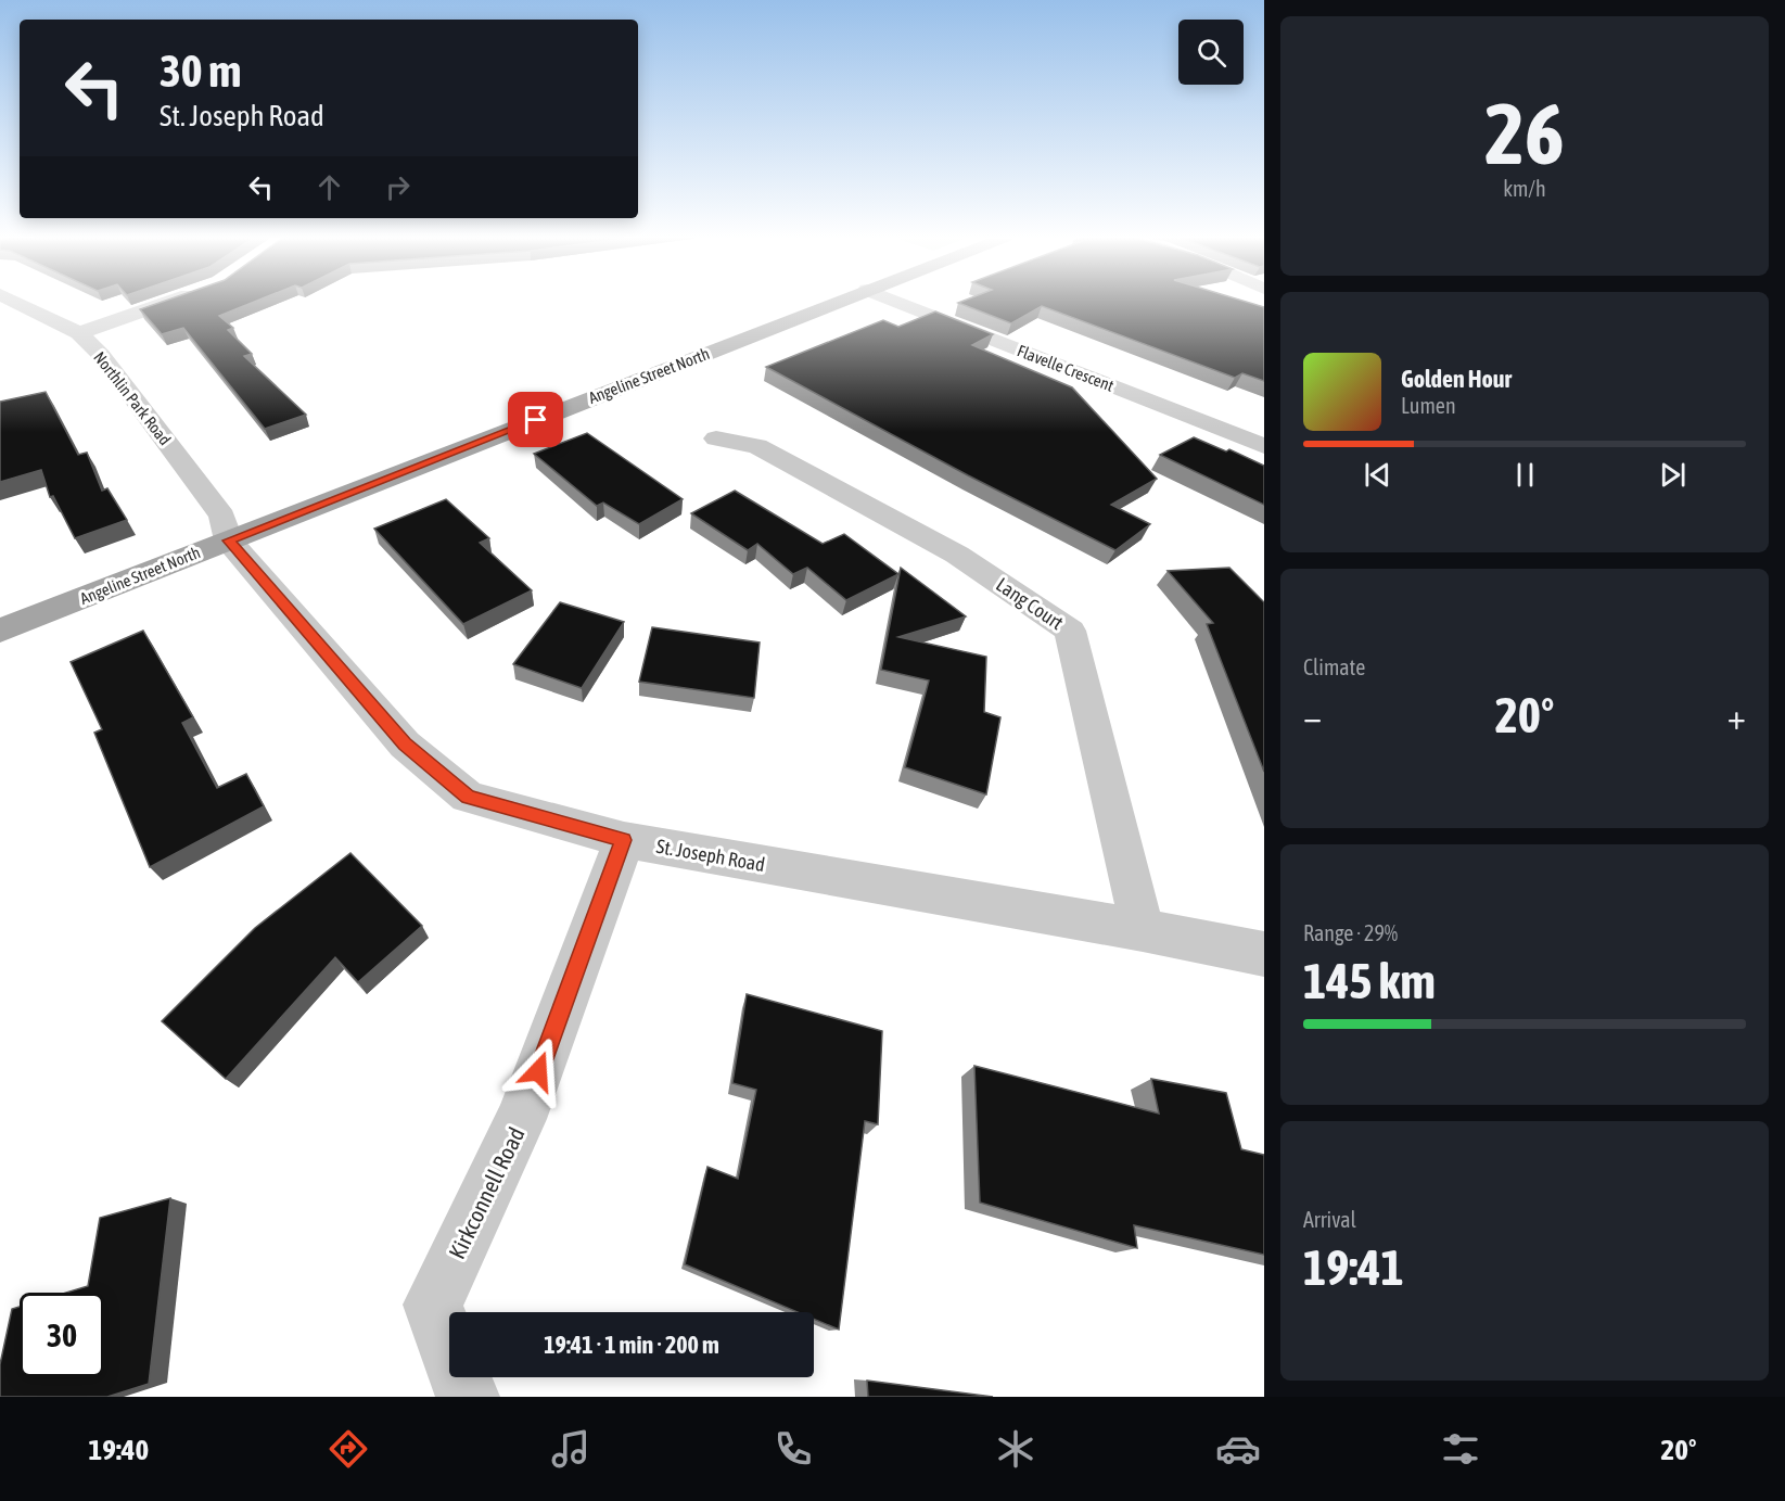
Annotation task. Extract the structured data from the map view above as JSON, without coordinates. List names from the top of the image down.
{
  "streets": {
    "main road": ["Angeline Street North"],
    "street": [
      "Flavelle Crescent",
      "Northlin Park Road",
      "Lang Court",
      "St. Joseph Road",
      "Kirkconnell Road"
    ]
  },
  "crossings": [
    ["Angeline Street North", "Northlin Park Road"],
    ["Angeline Street North", "St. Joseph Road"],
    ["Northlin Park Road", "St. Joseph Road"],
    ["Lang Court", "St. Joseph Road"],
    ["St. Joseph Road", "Kirkconnell Road"]
  ],
  "page": {
    "tile": [
      ["26", "km/h"],
      "Climate",
      ["Range · 29%", "145 km"],
      ["Arrival", "19:41"]
    ],
    "turn": ["30 m", "St. Joseph Road"],
    "song": ["Golden Hour", "Lumen"],
    "heat": ["−", "20°", "+"],
    "limit": "30",
    "trip": "19:41 · 1 min · 200 m",
    "tabs": ["19:40", "20°"]
  }
}
